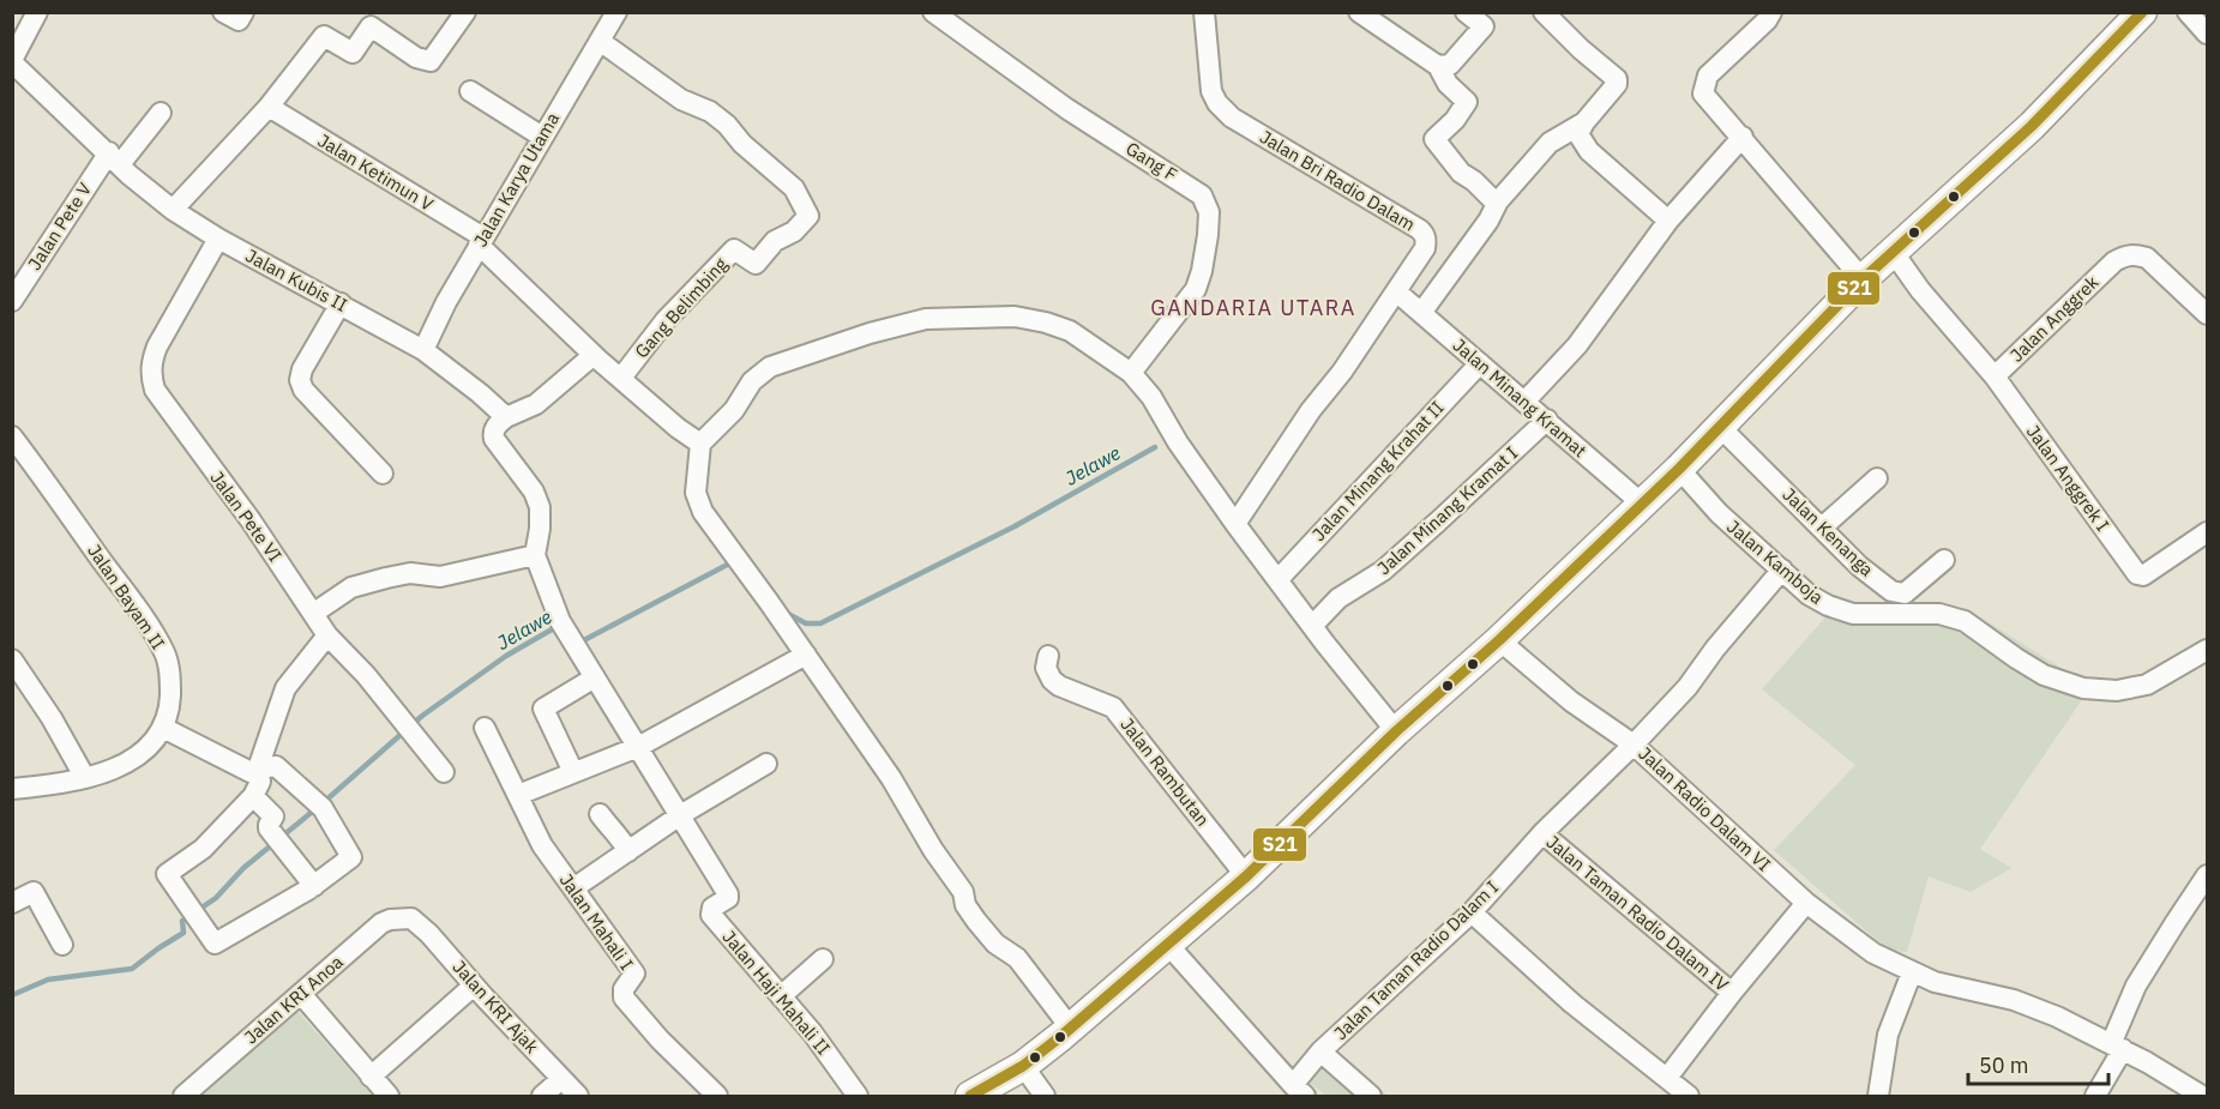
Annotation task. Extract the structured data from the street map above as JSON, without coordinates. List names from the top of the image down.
{
  "streets": {
    "street": [
      "Gang F",
      "Jalan Ketimun V",
      "Jalan Karya Utama",
      "Jalan Bri Radio Dalam",
      "Jalan Pete V",
      "Jalan Kubis II",
      "Gang Belimbing",
      "Jalan Anggrek",
      "Jalan Minang Kramat",
      "Jalan Minang Krahat II",
      "Jalan Anggrek I",
      "Jalan Minang Kramat I",
      "Jalan Pete VI",
      "Jalan Kenanga",
      "Jalan Kamboja",
      "Jalan Bayam II",
      "Jalan Rambutan",
      "Jalan Radio Dalam VI",
      "Jalan Taman Radio Dalam IV",
      "Jalan Mahali I",
      "Jalan Taman Radio Dalam I",
      "Jalan Haji Mahali II",
      "Jalan KRI Anoa",
      "Jalan KRI Ajak"
    ]
  },
  "crossings": [
    ["Jalan Ketimun V", "Jalan Karya Utama"],
    ["Jalan Karya Utama", "Jalan Kubis II"],
    ["Jalan Karya Utama", "Gang Belimbing"],
    ["Jalan Bri Radio Dalam", "Jalan Minang Kramat"],
    ["Jalan Pete V", "Jalan Kubis II"],
    ["Jalan Kubis II", "Jalan Pete VI"],
    ["Jalan Anggrek", "Jalan Anggrek I"],
    ["Jalan Minang Kramat", "Jalan Minang Krahat II"],
    ["Jalan Minang Kramat", "Jalan Minang Kramat I"],
    ["Jalan Kamboja", "Jalan Taman Radio Dalam I"],
    ["Jalan Radio Dalam VI", "Jalan Taman Radio Dalam I"],
    ["Jalan Taman Radio Dalam IV", "Jalan Taman Radio Dalam I"],
    ["Jalan KRI Anoa", "Jalan KRI Ajak"]
  ],
  "districts": ["GANDARIA UTARA"],
  "water": ["Jelawe"],
  "lines": ["transit line S21"],
  "scale_bar": "50 m"
}
